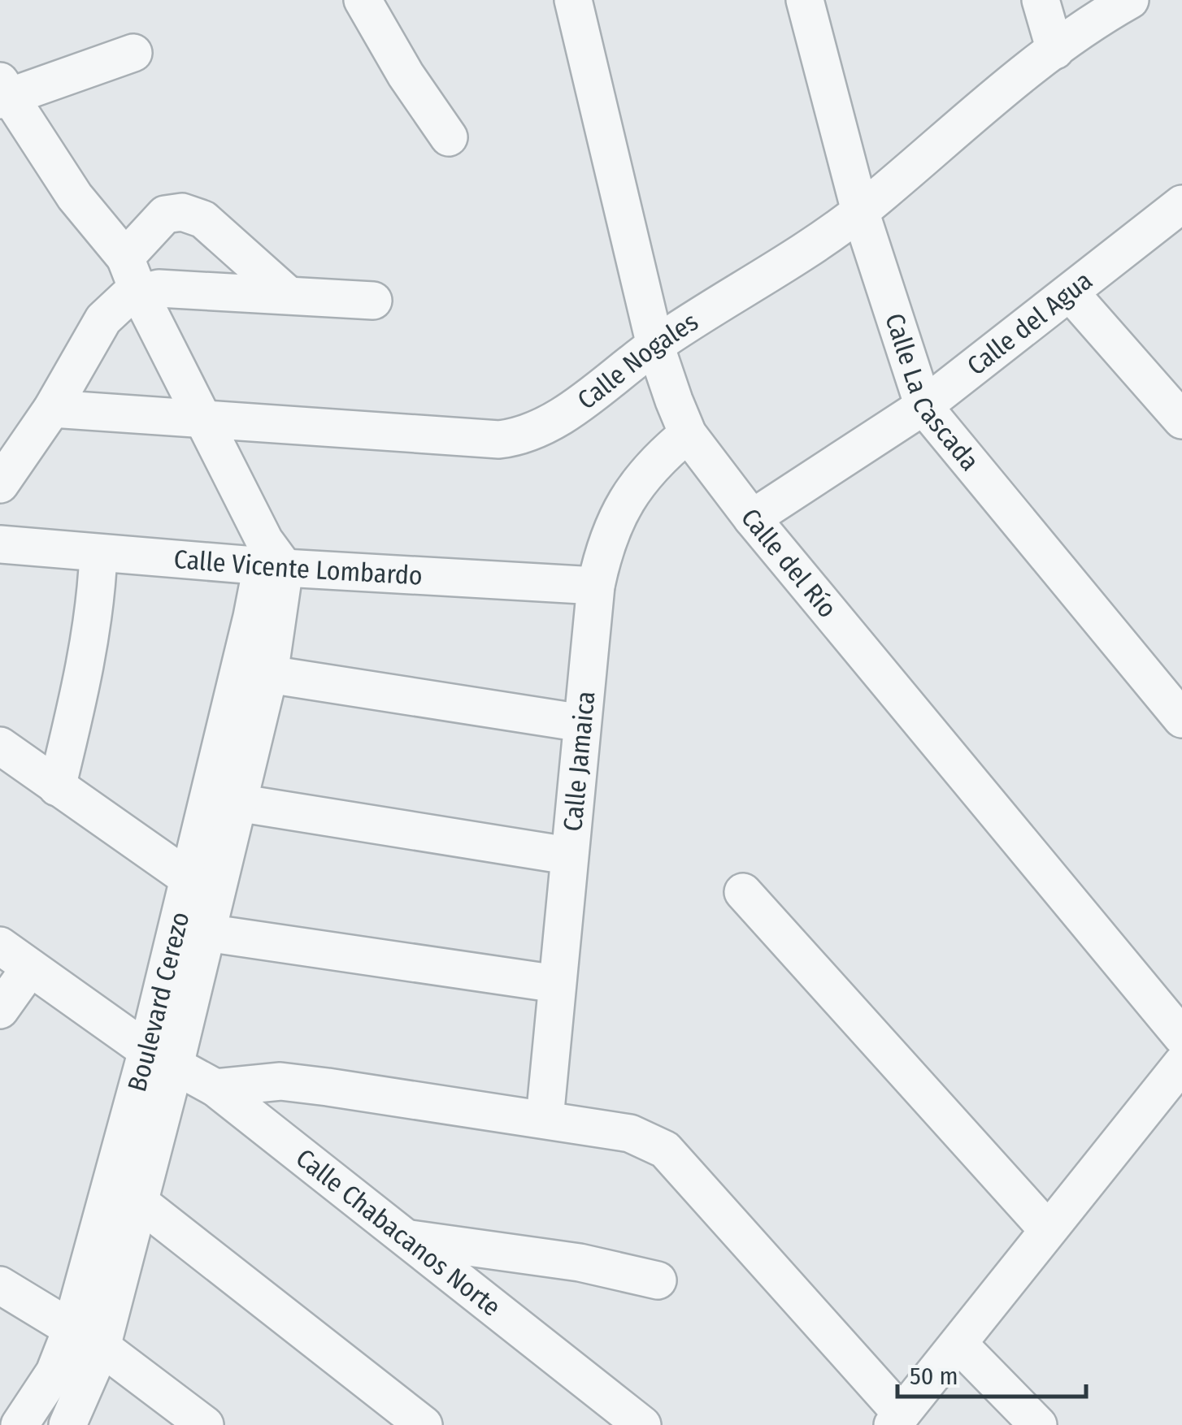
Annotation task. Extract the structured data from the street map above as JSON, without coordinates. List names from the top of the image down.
{
  "streets": {
    "street": [
      "Calle del Agua",
      "Calle Nogales",
      "Calle La Cascada",
      "Calle del Río",
      "Calle Vicente Lombardo",
      "Calle Jamaica",
      "Boulevard Cerezo",
      "Calle Chabacanos Norte"
    ]
  },
  "crossings": [
    ["Calle del Agua", "Calle La Cascada"],
    ["Calle del Agua", "Calle del Río"],
    ["Calle Nogales", "Calle La Cascada"],
    ["Calle Nogales", "Calle del Río"],
    ["Calle del Río", "Calle Jamaica"],
    ["Calle Vicente Lombardo", "Calle Jamaica"],
    ["Calle Vicente Lombardo", "Boulevard Cerezo"],
    ["Boulevard Cerezo", "Calle Chabacanos Norte"]
  ],
  "scale_bar": "50 m"
}
